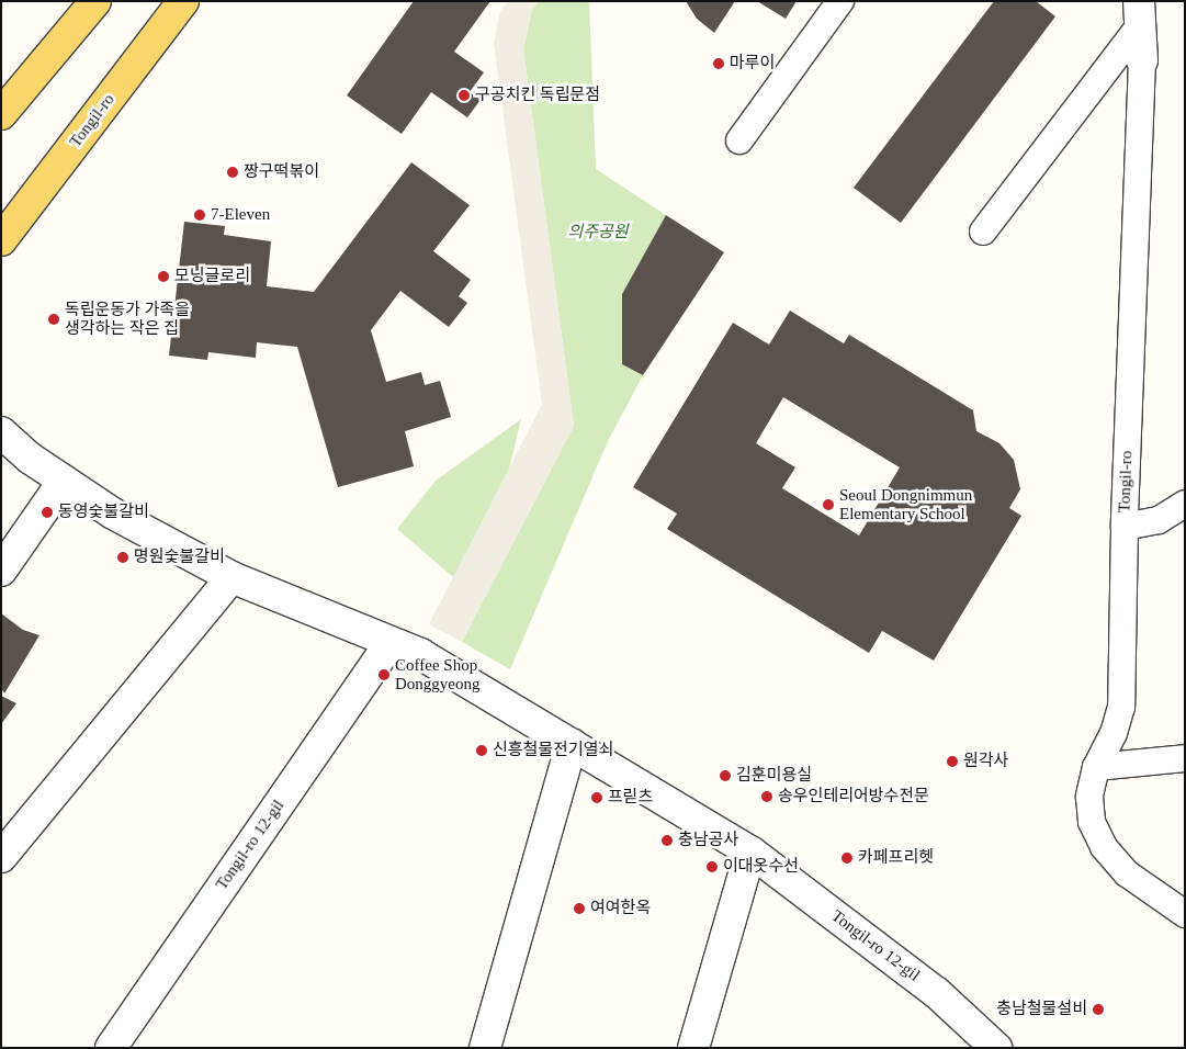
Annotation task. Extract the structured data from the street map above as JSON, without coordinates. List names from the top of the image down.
{
  "streets": {
    "main road": ["Tongil-ro"],
    "street": ["Tongil-ro 12-gil"]
  },
  "parks": ["의주공원"],
  "places": [
    "마루이",
    "구공치킨 독립문점",
    "짱구떡볶이",
    "7-Eleven",
    "모닝글로리",
    "독립운동가 가족을 생각하는 작은 집",
    "Seoul Dongnimmun Elementary School",
    "동영숯불갈비",
    "명원숯불갈비",
    "Coffee Shop Donggyeong",
    "신흥철물전기열쇠",
    "원각사",
    "김훈미용실",
    "송우인테리어방수전문",
    "프릳츠",
    "충남공사",
    "카페프리헷",
    "이대옷수선",
    "여여한옥",
    "충남철물설비"
  ]
}
